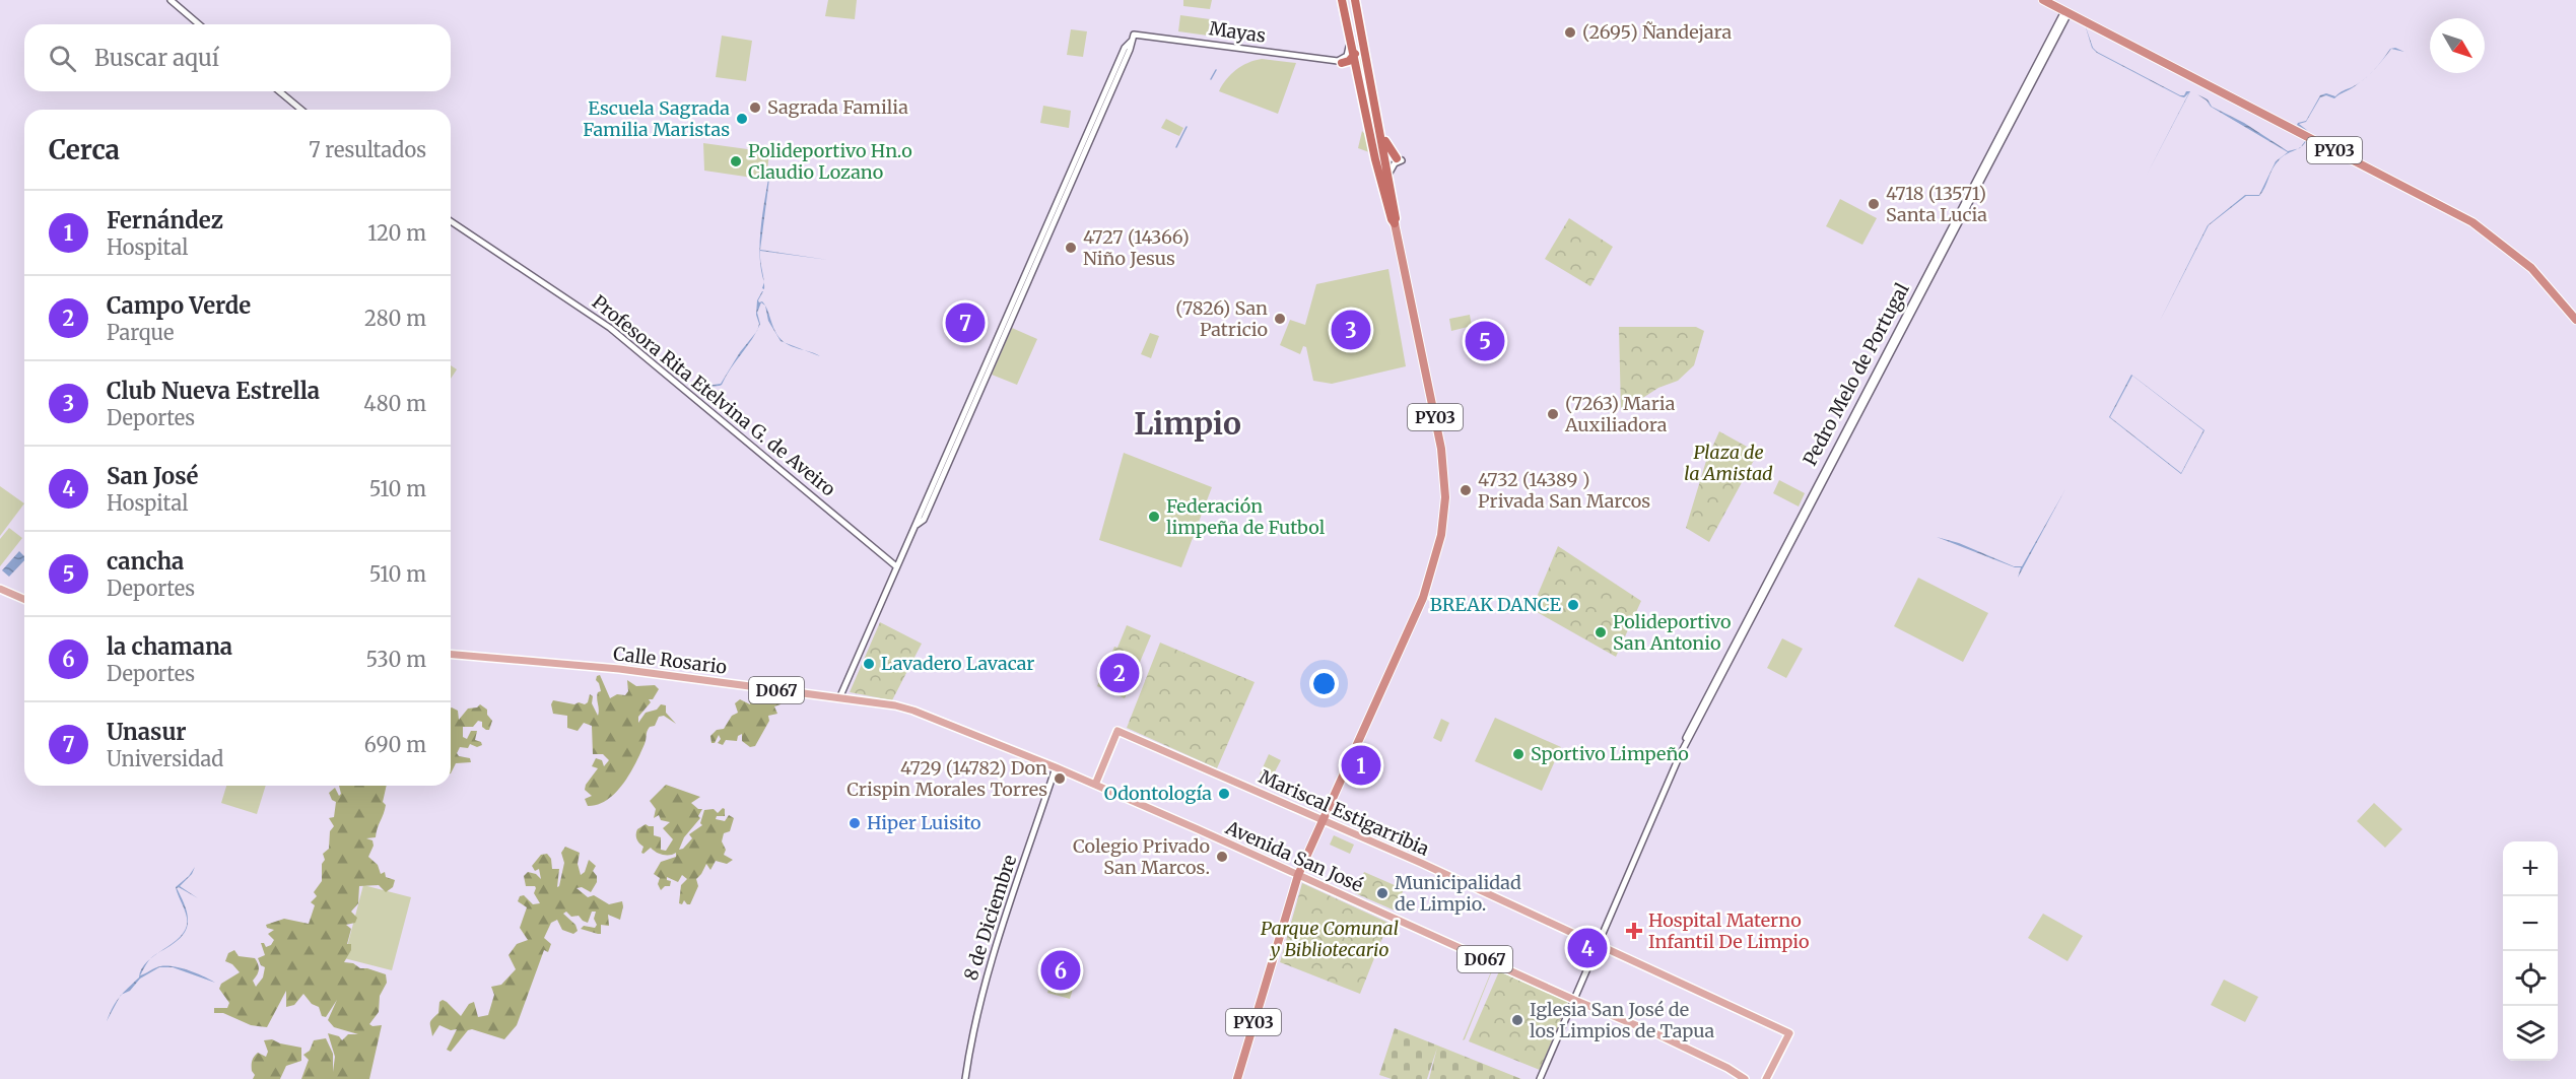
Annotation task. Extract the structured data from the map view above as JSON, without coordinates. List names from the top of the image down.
{
  "streets": {
    "highway": ["PY03"],
    "main road": [
      "Calle Rosario",
      "D067",
      "Mariscal Estigarribia",
      "Avenida San José"
    ],
    "street": [
      "Mayas",
      "Pedro Melo de Portugal",
      "Profesora Rita Etelvina G. de Aveiro",
      "8 de Diciembre"
    ]
  },
  "crossings": [
    ["Mayas", "Profesora Rita Etelvina G. de Aveiro"],
    ["PY03", "Pedro Melo de Portugal"],
    ["PY03", "Mariscal Estigarribia"],
    ["PY03", "Avenida San José"],
    ["Pedro Melo de Portugal", "Mariscal Estigarribia"],
    ["Pedro Melo de Portugal", "Avenida San José"],
    ["Calle Rosario", "Mariscal Estigarribia"],
    ["Calle Rosario", "Avenida San José"],
    ["Calle Rosario", "8 de Diciembre"],
    ["Mariscal Estigarribia", "Avenida San José"]
  ],
  "districts": ["Limpio"],
  "parks": ["Plaza de la Amistad", "Parque Comunal y Bibliotecario"],
  "places": {
    "other": [
      "(2695) Ñandejara",
      "Sagrada Familia",
      "Escuela Sagrada Familia Maristas",
      "Polideportivo Hn.o Claudio Lozano",
      "4718 (13571) Santa Lucia",
      "4727 (14366) Niño Jesus",
      "(7826) San Patricio",
      "(7263) Maria Auxiliadora",
      "4732 (14389 ) Privada San Marcos",
      "Federación limpeña de Futbol",
      "BREAK DANCE",
      "Polideportivo San Antonio",
      "Lavadero Lavacar",
      "Sportivo Limpeño",
      "4729 (14782) Don Crispin Morales Torres",
      "Odontología",
      "Hiper Luisito",
      "Colegio Privado San Marcos.",
      "Municipalidad de Limpio.",
      "Iglesia San José de los Limpios de Tapua"
    ],
    "health": ["Hospital Materno Infantil De Limpio"]
  },
  "north": "bottom right",
  "page": {
    "search": "Buscar aquí",
    "heading": ["Cerca", "7 resultados"],
    "list": [
      {
        "mark": "1",
        "name": "Fernández",
        "note": "Hospital",
        "value": "120 m"
      },
      {
        "mark": "2",
        "name": "Campo Verde",
        "note": "Parque",
        "value": "280 m"
      },
      {
        "mark": "3",
        "name": "Club Nueva Estrella",
        "note": "Deportes",
        "value": "480 m"
      },
      {
        "mark": "4",
        "name": "San José",
        "note": "Hospital",
        "value": "510 m"
      },
      {
        "mark": "5",
        "name": "cancha",
        "note": "Deportes",
        "value": "510 m"
      },
      {
        "mark": "6",
        "name": "la chamana",
        "note": "Deportes",
        "value": "530 m"
      },
      {
        "mark": "7",
        "name": "Unasur",
        "note": "Universidad",
        "value": "690 m"
      }
    ],
    "pins": [
      "7",
      "3",
      "5",
      "2",
      "1",
      "4",
      "6"
    ],
    "map_buttons": ["+", "−"]
  }
}
